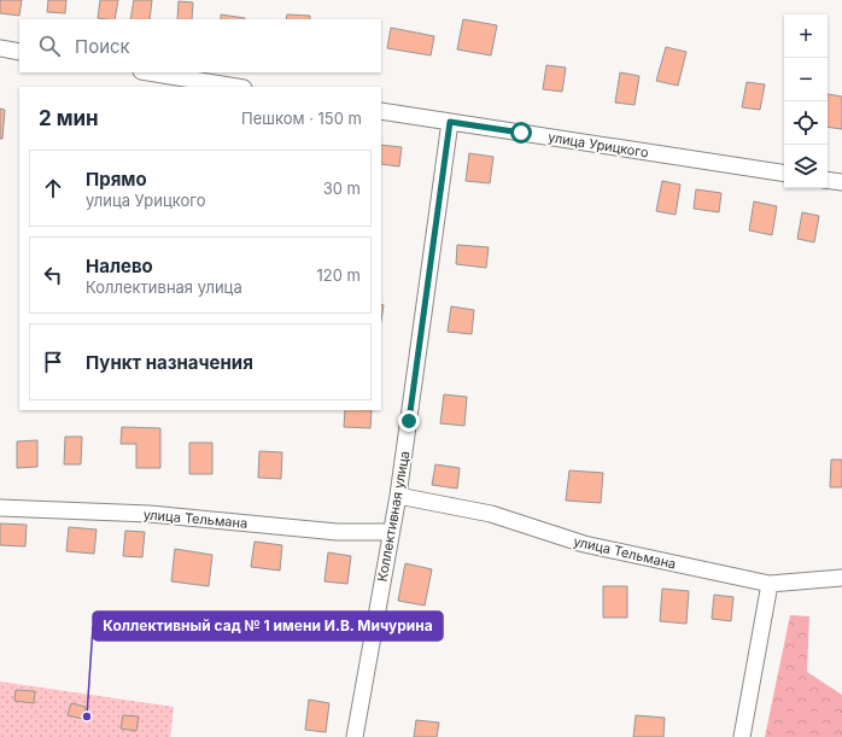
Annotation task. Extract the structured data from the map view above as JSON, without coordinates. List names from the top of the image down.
{
  "streets": {
    "street": ["улица Урицкого", "Коллективная улица", "улица Тельмана"]
  },
  "crossings": [
    ["улица Урицкого", "Коллективная улица"],
    ["Коллективная улица", "улица Тельмана"]
  ],
  "places": ["Коллективный сад № 1 имени И.В. Мичурина"],
  "page": {
    "map_buttons": ["+", "−"],
    "search": "Поиск",
    "heading": ["2 мин", "Пешком · 150 m"],
    "list": [
      ["Прямо", "улица Урицкого", "30 m"],
      ["Налево", "Коллективная улица", "120 m"],
      "Пункт назначения"
    ]
  }
}
